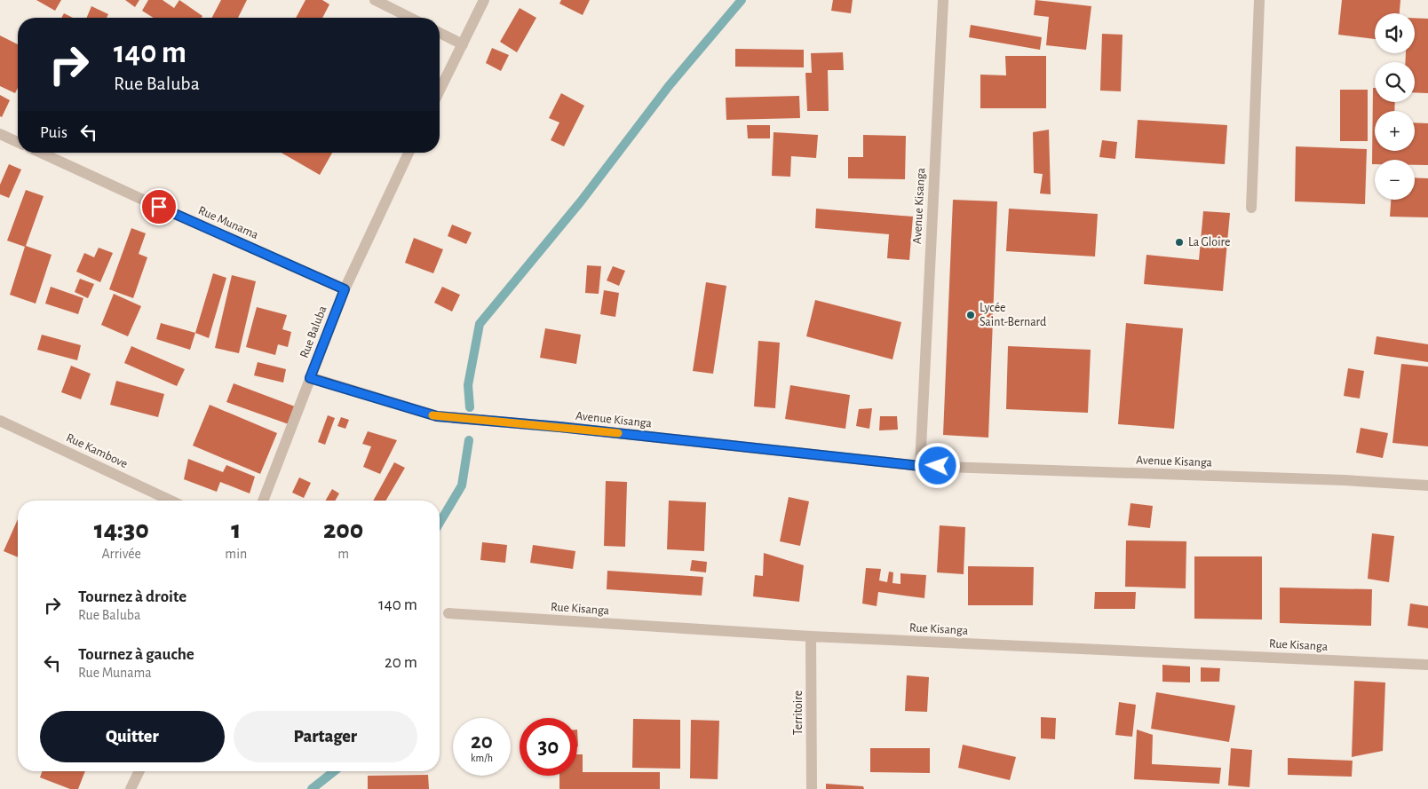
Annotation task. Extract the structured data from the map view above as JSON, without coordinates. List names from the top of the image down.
{
  "streets": {
    "street": [
      "Avenue Kisanga",
      "Rue Munama",
      "Rue Baluba",
      "Rue Kambove",
      "Rue Kisanga",
      "Territoire"
    ]
  },
  "crossings": [
    ["Avenue Kisanga", "Rue Baluba"],
    ["Rue Munama", "Rue Baluba"],
    ["Rue Kisanga", "Territoire"]
  ],
  "places": ["La Gloire", "Lycée Saint-Bernard"],
  "page": {
    "map_buttons": ["+", "−"],
    "turn": ["140 m", "Rue Baluba"],
    "then": "Puis",
    "eta": [
      "14:30",
      "Arrivée",
      "1",
      "min",
      "200",
      "m"
    ],
    "list": [
      {
        "name": "Tournez à droite",
        "note": "Rue Baluba",
        "value": "140 m"
      },
      {
        "name": "Tournez à gauche",
        "note": "Rue Munama",
        "value": "20 m"
      }
    ],
    "buttons": ["Quitter", "Partager"],
    "speed": "20 km/h",
    "limit": "30"
  }
}
